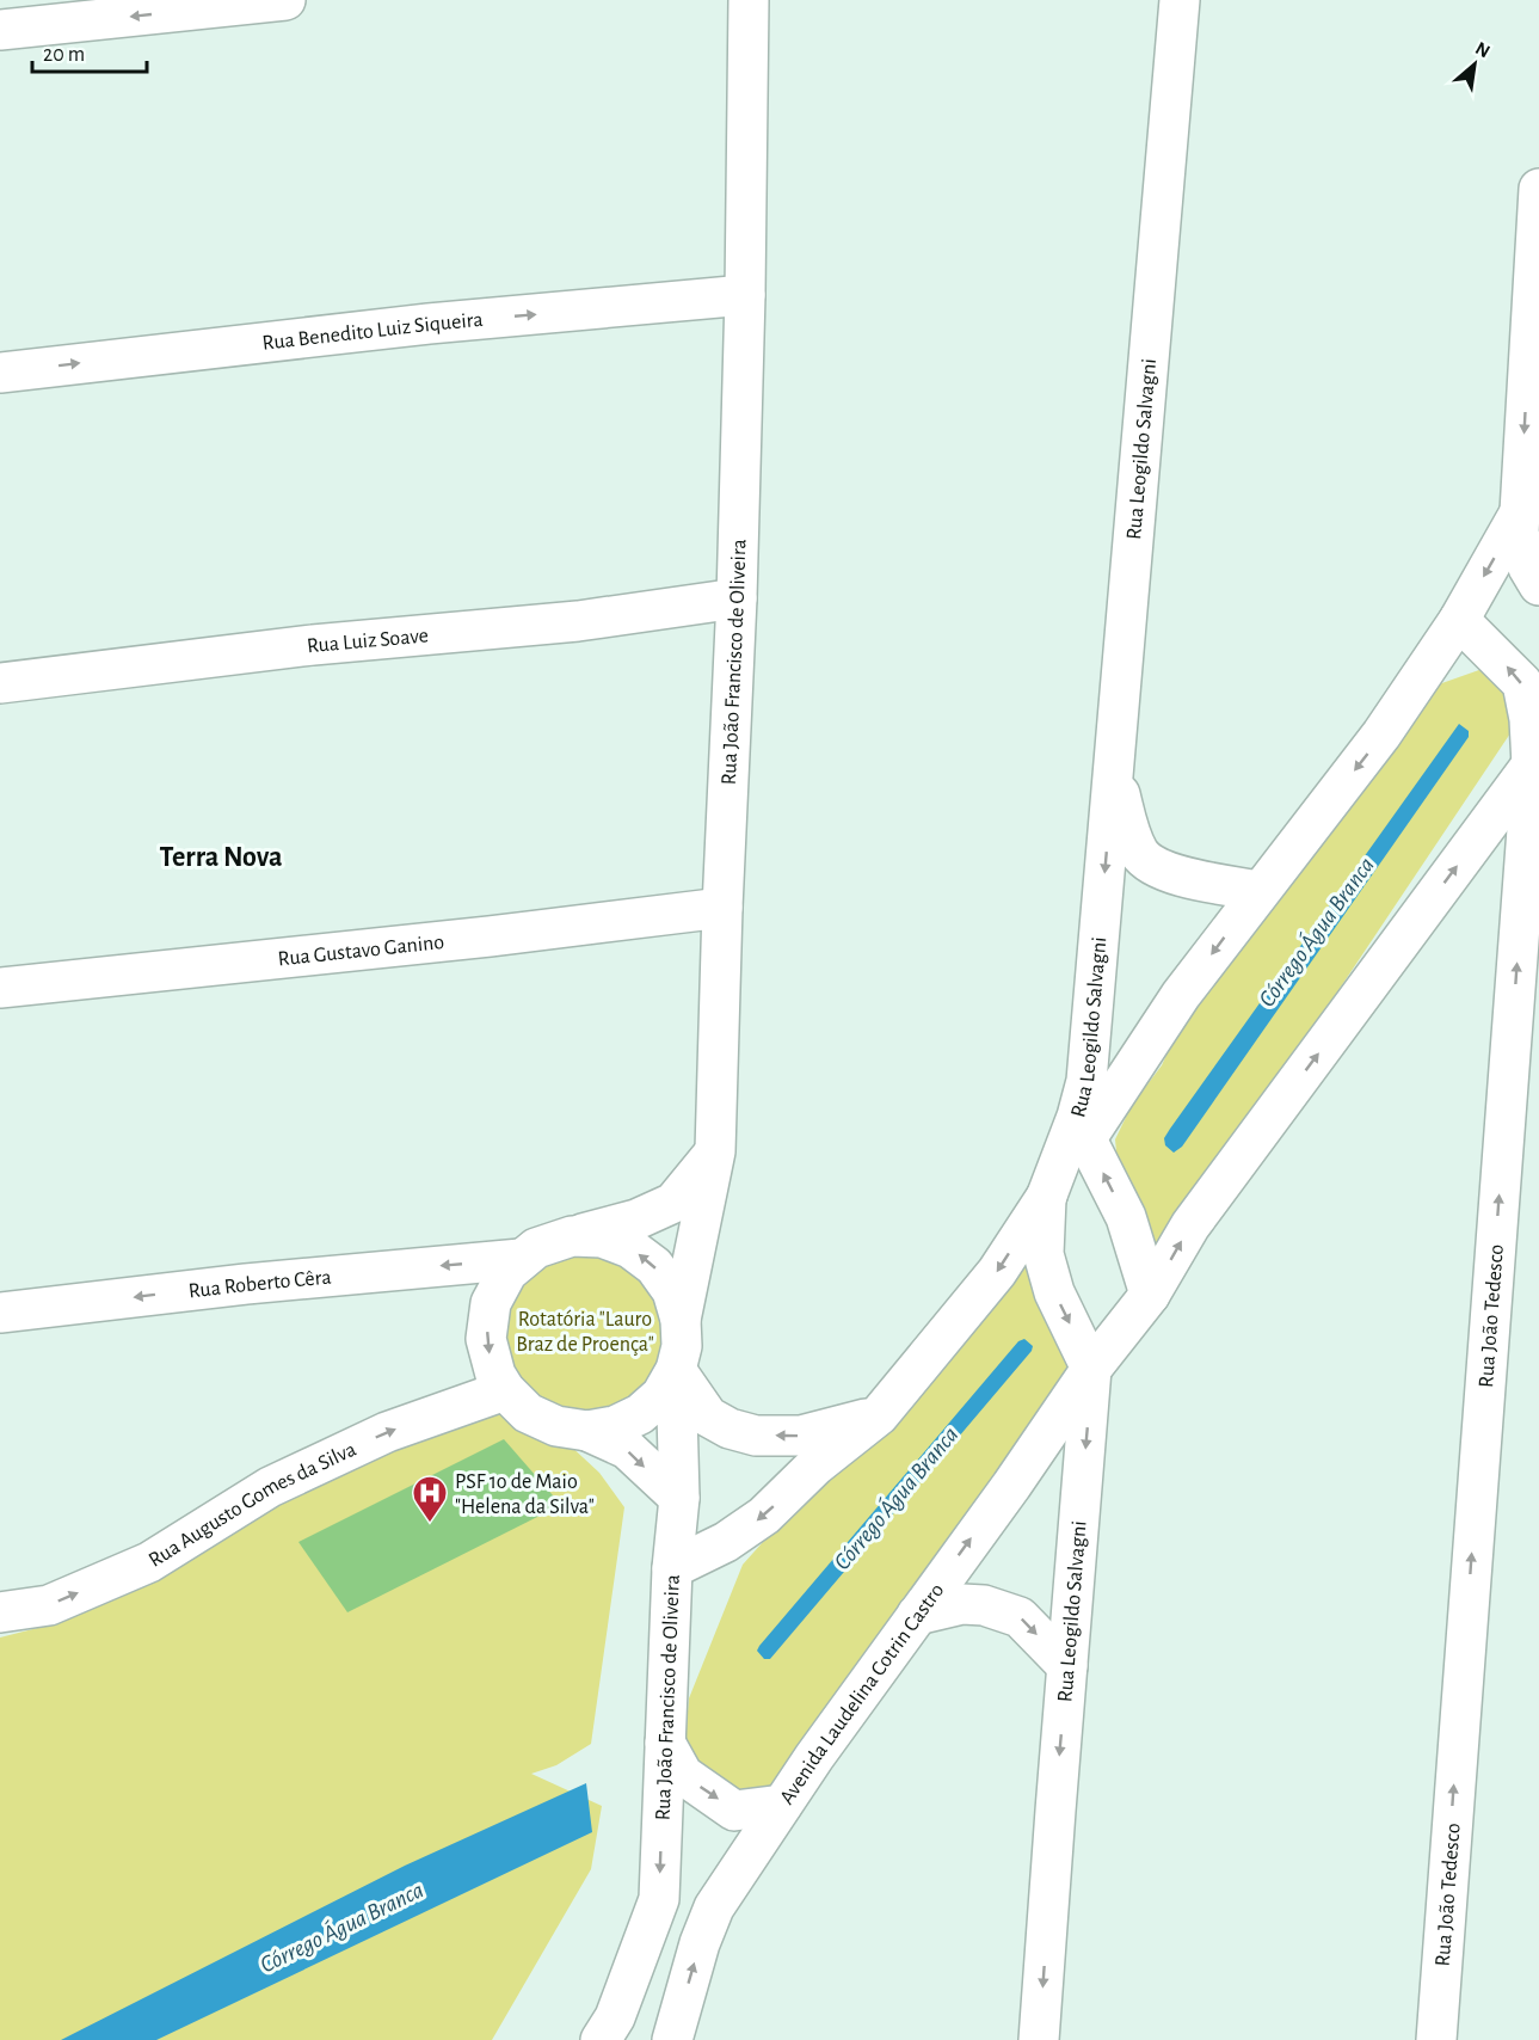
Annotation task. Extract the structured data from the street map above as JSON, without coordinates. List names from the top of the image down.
{
  "streets": {
    "street": [
      "Rua Benedito Luiz Siqueira",
      "Rua Leogildo Salvagni",
      "Rua Luiz Soave",
      "Rua João Francisco de Oliveira",
      "Rua Gustavo Ganino",
      "Rua Roberto Cêra",
      "Rua João Tedesco",
      "Rua Augusto Gomes da Silva",
      "Avenida Laudelina Cotrin Castro"
    ]
  },
  "crossings": [
    ["Rua Benedito Luiz Siqueira", "Rua João Francisco de Oliveira"],
    ["Rua Leogildo Salvagni", "Avenida Laudelina Cotrin Castro"],
    ["Rua Luiz Soave", "Rua João Francisco de Oliveira"],
    ["Rua João Francisco de Oliveira", "Rua Gustavo Ganino"],
    ["Rua João Francisco de Oliveira", "Rua Roberto Cêra"],
    ["Rua João Francisco de Oliveira", "Rua Augusto Gomes da Silva"],
    ["Rua Roberto Cêra", "Rua Augusto Gomes da Silva"],
    ["Rua João Tedesco", "Avenida Laudelina Cotrin Castro"]
  ],
  "one_way": [
    "Rua Leogildo Salvagni",
    "Rua Roberto Cêra",
    "Rua João Tedesco",
    "Rua Augusto Gomes da Silva"
  ],
  "districts": ["Terra Nova"],
  "water": ["Córrego Água Branca"],
  "parks": ["Rotatória \"Lauro Braz de Proença\""],
  "places": {
    "hospital": ["PSF 1o de Maio \"Helena da Silva\""]
  },
  "scale_bar": "20 m",
  "north": "top right"
}
